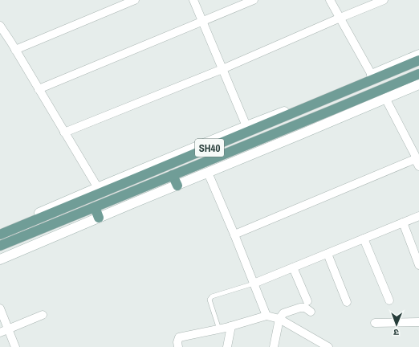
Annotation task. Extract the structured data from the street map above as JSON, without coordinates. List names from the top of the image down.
{
  "streets": {
    "main road": ["SH40"]
  },
  "north": "bottom"
}
